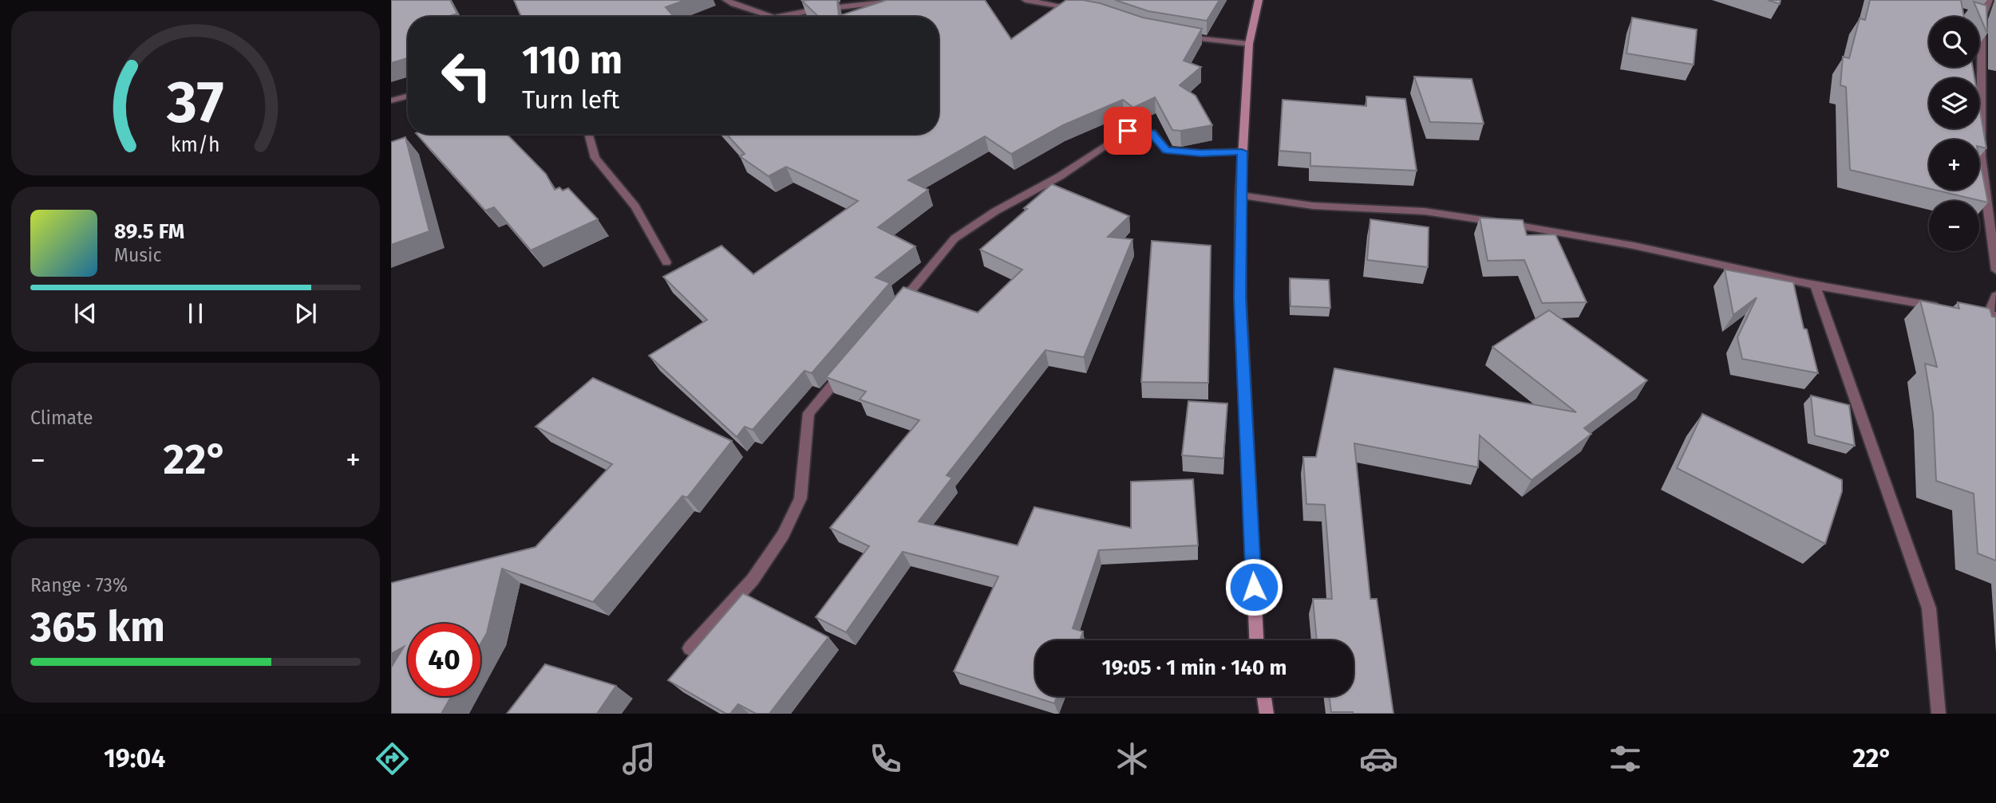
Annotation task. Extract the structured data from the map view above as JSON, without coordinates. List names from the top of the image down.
{
  "page": {
    "map_buttons": ["+", "−"],
    "turn": ["110 m", "Turn left"],
    "song": ["89.5 FM", "Music"],
    "tile": [
      "Climate",
      ["Range · 73%", "365 km"]
    ],
    "heat": ["−", "22°", "+"],
    "limit": "40",
    "trip": "19:05 · 1 min · 140 m",
    "tabs": ["19:04", "22°"],
    "gauge": ["37", "km/h"]
  }
}
